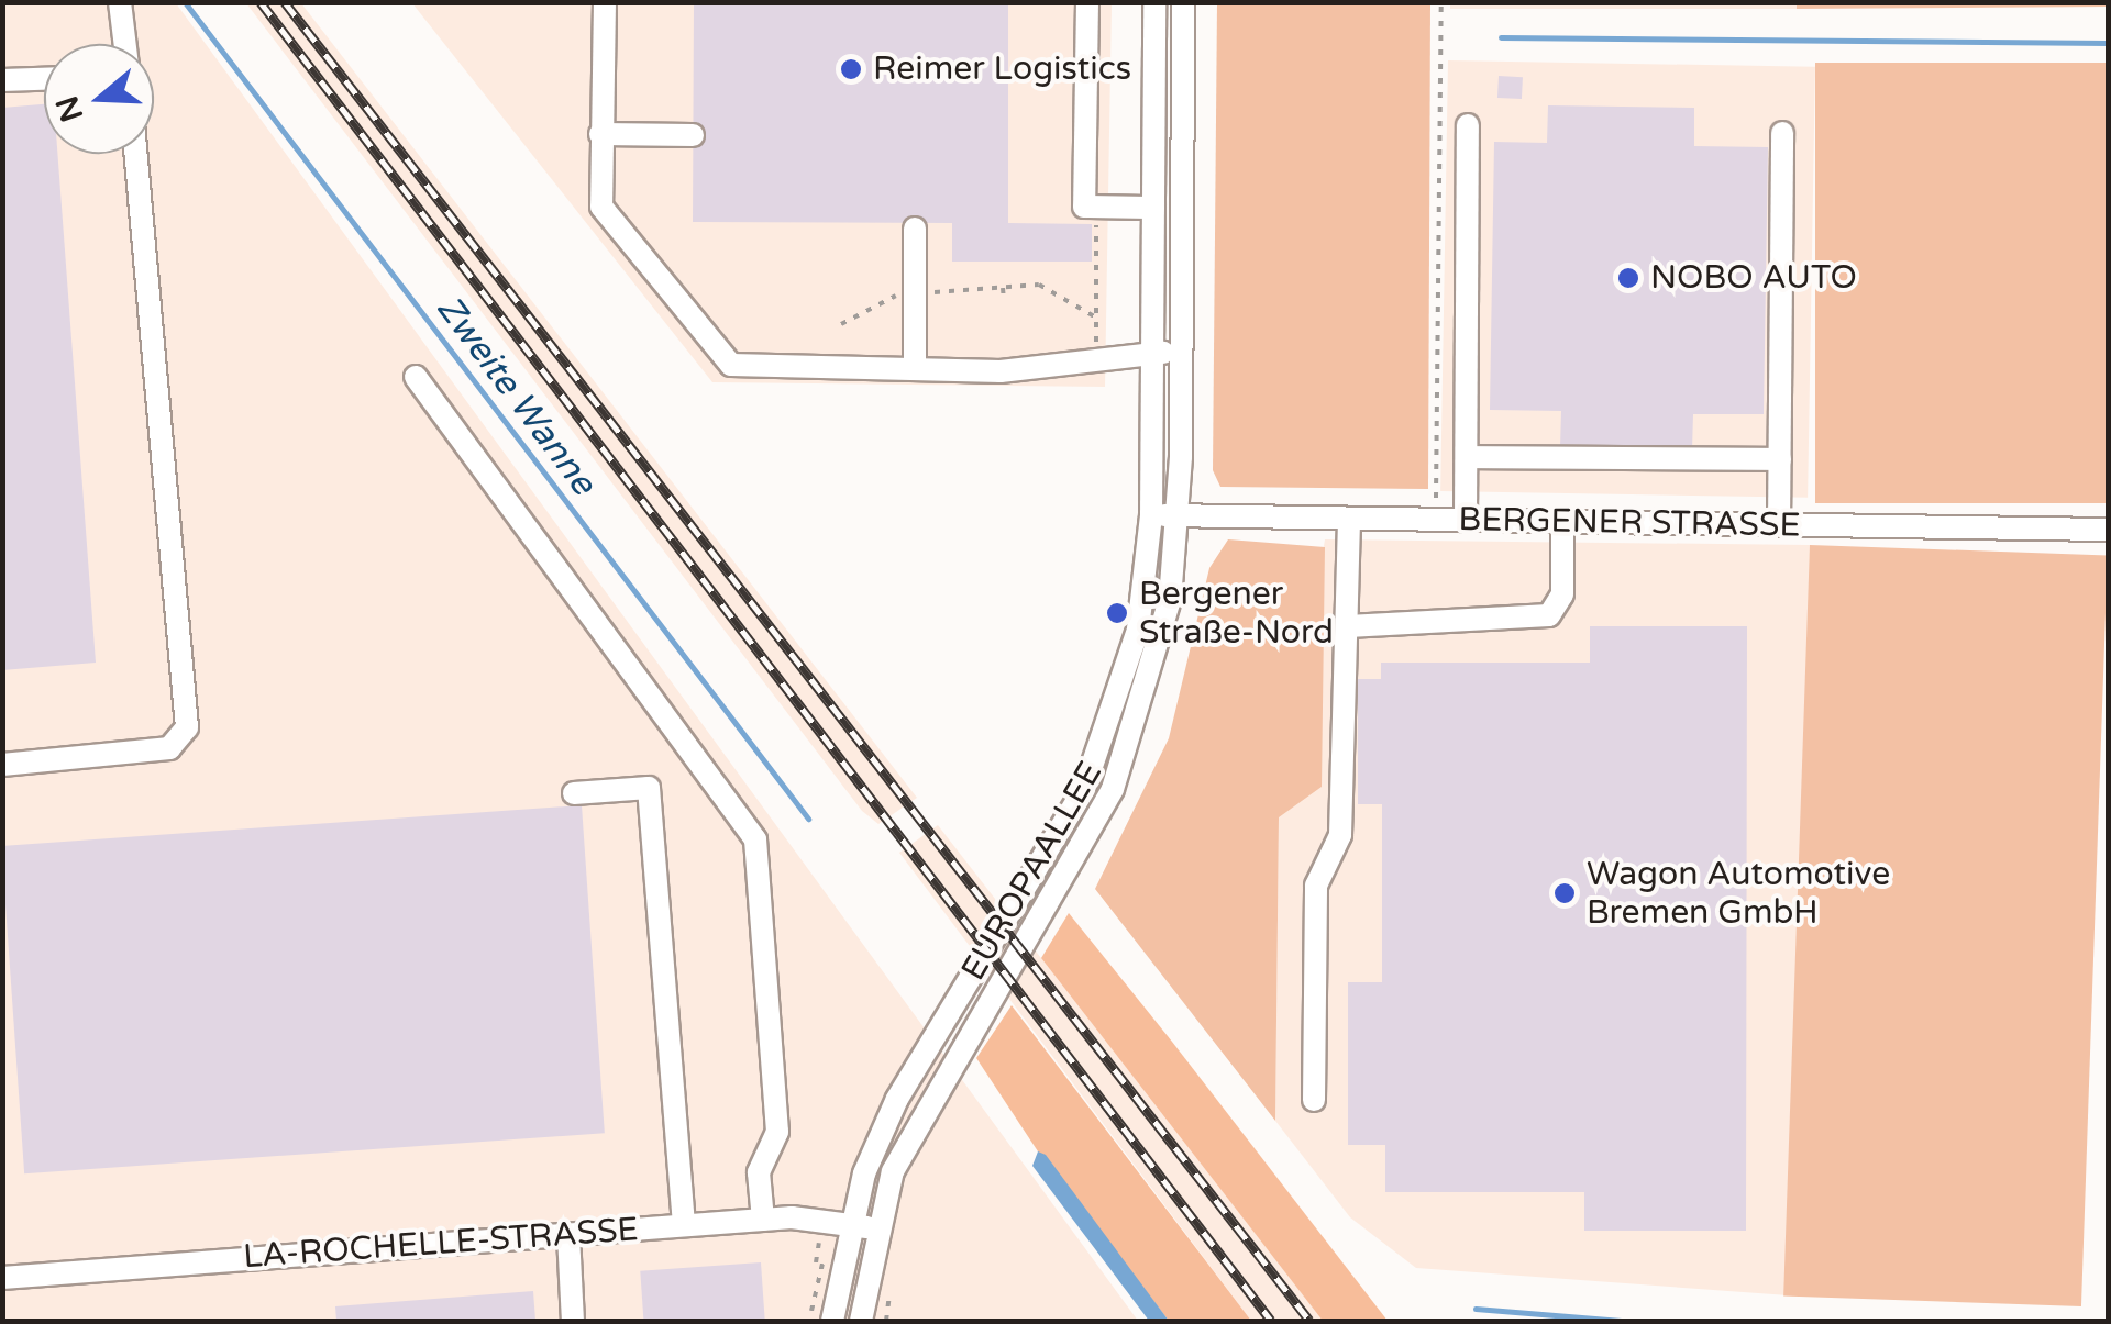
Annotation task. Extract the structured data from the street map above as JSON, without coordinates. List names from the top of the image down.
{
  "streets": {
    "street": ["BERGENER STRASSE", "EUROPAALLEE", "LA-ROCHELLE-STRASSE"]
  },
  "crossings": [
    ["BERGENER STRASSE", "EUROPAALLEE"],
    ["EUROPAALLEE", "LA-ROCHELLE-STRASSE"]
  ],
  "water": ["Zweite Wanne"],
  "places": [
    "Reimer Logistics",
    "NOBO AUTO",
    "Bergener Straße-Nord",
    "Wagon Automotive Bremen GmbH"
  ],
  "north": "left"
}
